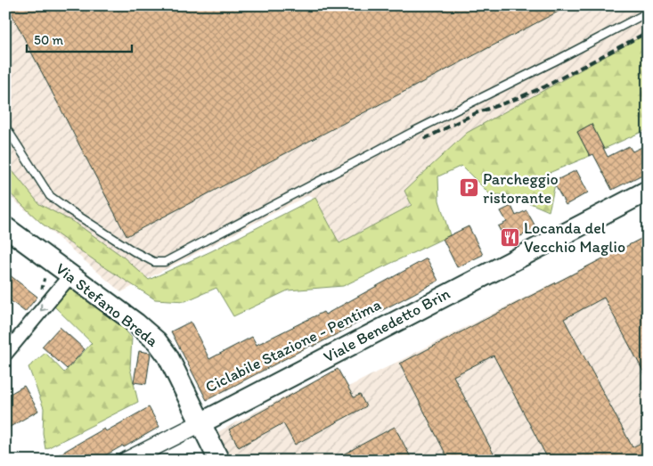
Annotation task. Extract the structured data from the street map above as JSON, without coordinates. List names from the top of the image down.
{
  "streets": {
    "main road": ["Via Stefano Breda", "Viale Benedetto Brin"]
  },
  "crossings": [
    ["Via Stefano Breda", "Viale Benedetto Brin"]
  ],
  "places": {
    "parking": ["Parcheggio ristorante"],
    "restaurant": ["Locanda del Vecchio Maglio"]
  },
  "scale_bar": "50 m"
}
